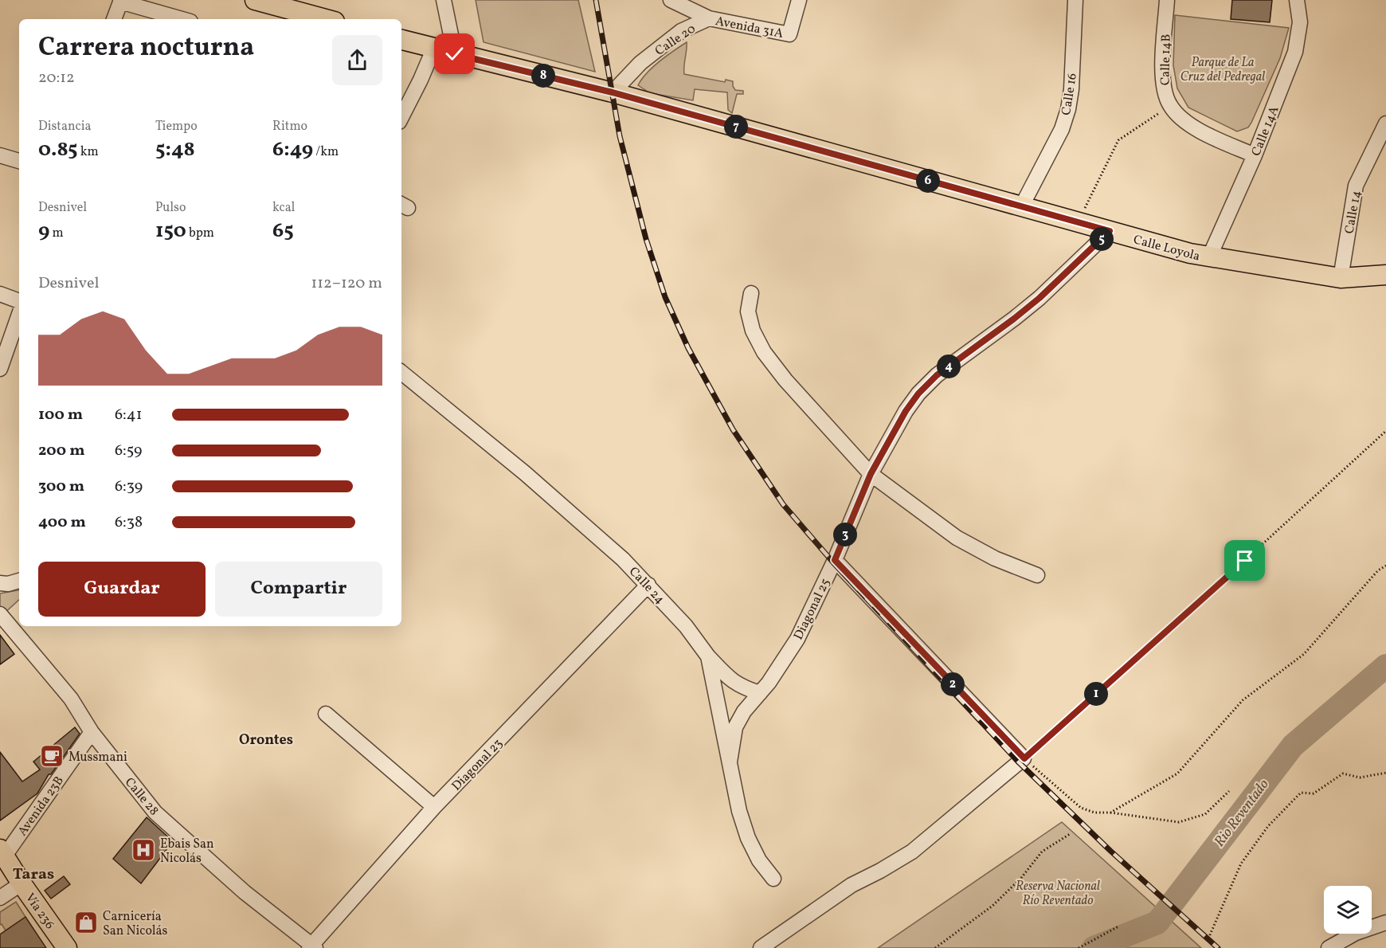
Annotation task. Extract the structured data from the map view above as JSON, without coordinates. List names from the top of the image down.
{
  "streets": {
    "main road": ["Calle Loyola", "Vía 236"],
    "street": [
      "Avenida 31A",
      "Calle 20",
      "Calle 14B",
      "Calle 16",
      "Calle 14A",
      "Calle 14",
      "Calle 24",
      "Diagonal 25",
      "Diagonal 23",
      "Calle 28",
      "Avenida 23B"
    ]
  },
  "crossings": [
    ["Avenida 31A", "Calle 20"],
    ["Calle 20", "Calle Loyola"],
    ["Calle 14B", "Calle 14A"],
    ["Calle 16", "Calle Loyola"],
    ["Calle 14A", "Calle Loyola"],
    ["Calle 14", "Calle Loyola"],
    ["Calle Loyola", "Diagonal 25"],
    ["Calle 24", "Diagonal 25"],
    ["Calle 24", "Diagonal 23"],
    ["Diagonal 23", "Calle 28"],
    ["Calle 28", "Avenida 23B"],
    ["Avenida 23B", "Vía 236"]
  ],
  "districts": ["Orontes", "Taras"],
  "water": ["Rio Reventado"],
  "parks": ["Parque de La Cruz del Pedregal", "Reserva Nacional Río Reventado"],
  "places": {
    "cafe": ["Mussmani"],
    "hospital": ["Ebais San Nicolás"],
    "shop": ["Carnicería San Nicolás"]
  },
  "page": {
    "heading": ["Carrera nocturna", "20:12"],
    "pins": [
      "8",
      "7",
      "6",
      "5",
      "4",
      "3",
      "2",
      "1"
    ],
    "stats": [
      ["Distancia", "0.85 km"],
      ["Tiempo", "5:48"],
      ["Ritmo", "6:49 /km"],
      ["Desnivel", "9 m"],
      ["Pulso", "150 bpm"],
      ["kcal", "65"]
    ],
    "chart": ["Desnivel", "112–120 m"],
    "list": [
      {
        "name": "100 m",
        "note": "6:41"
      },
      {
        "name": "200 m",
        "note": "6:59"
      },
      {
        "name": "300 m",
        "note": "6:39"
      },
      {
        "name": "400 m",
        "note": "6:38"
      }
    ],
    "buttons": ["Guardar", "Compartir"]
  }
}
